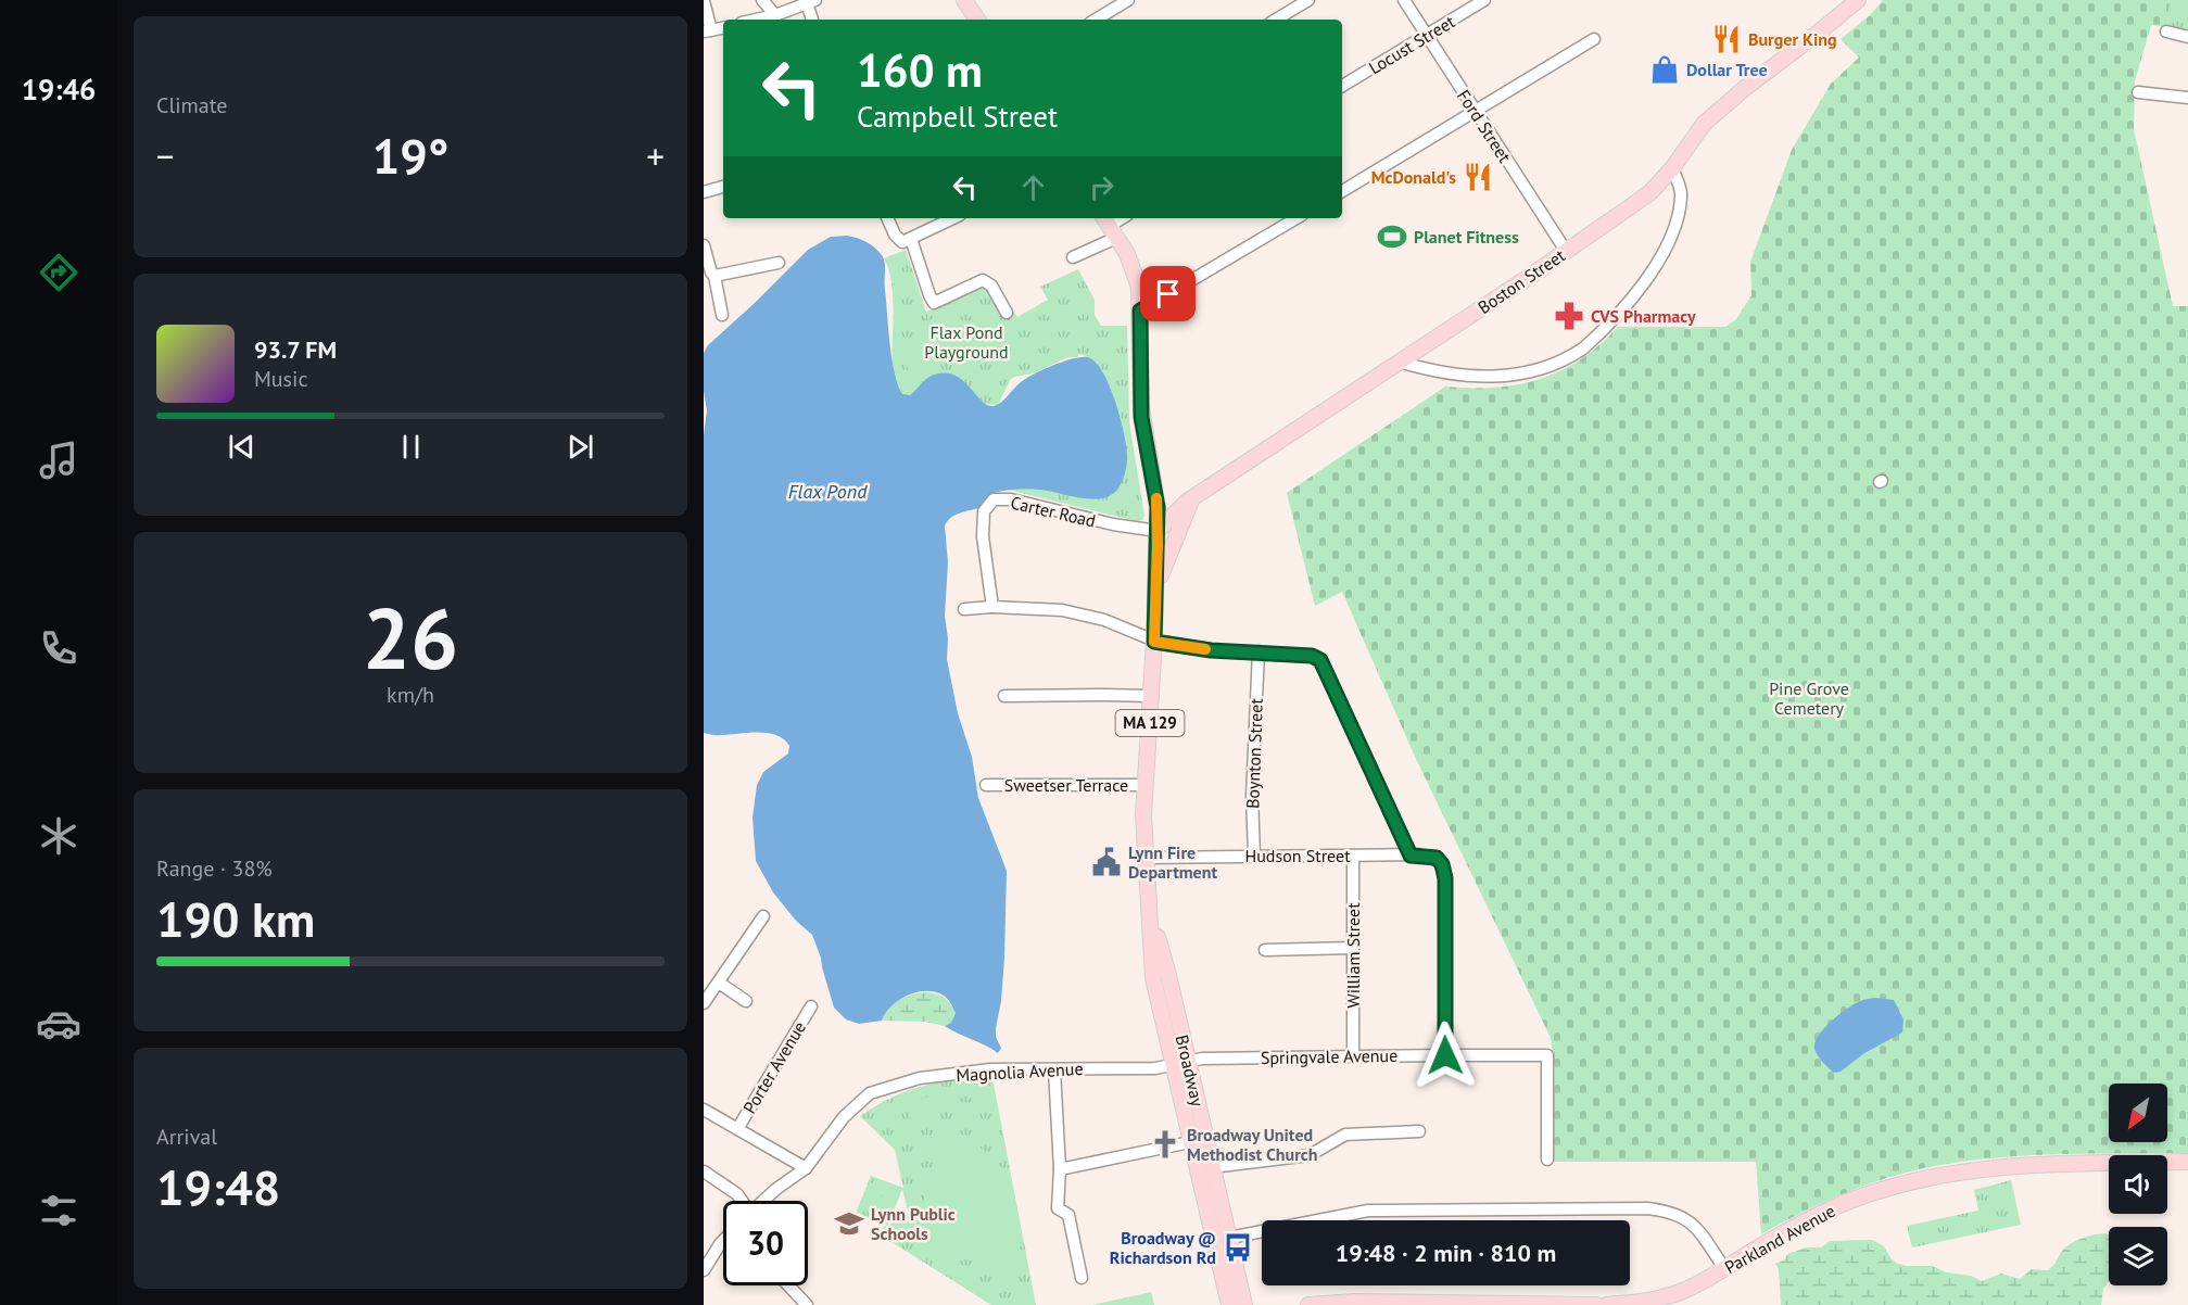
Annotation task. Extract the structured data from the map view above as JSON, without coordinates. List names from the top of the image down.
{
  "streets": {
    "main road": [
      "Boston Street",
      "MA 129",
      "Broadway",
      "Parkland Avenue"
    ],
    "street": [
      "Locust Street",
      "Ford Street",
      "Carter Road",
      "Boynton Street",
      "Sweetser Terrace",
      "Hudson Street",
      "William Street",
      "Springvale Avenue",
      "Porter Avenue",
      "Magnolia Avenue"
    ]
  },
  "crossings": [
    ["Locust Street", "Ford Street"],
    ["Ford Street", "Boston Street"],
    ["Boston Street", "Carter Road"],
    ["Boston Street", "MA 129"],
    ["Boston Street", "Broadway"],
    ["Carter Road", "Broadway"],
    ["MA 129", "Broadway"],
    ["Boynton Street", "Hudson Street"],
    ["Sweetser Terrace", "Broadway"],
    ["Hudson Street", "William Street"],
    ["Hudson Street", "Springvale Avenue"],
    ["Hudson Street", "Broadway"],
    ["William Street", "Springvale Avenue"],
    ["Springvale Avenue", "Broadway"],
    ["Springvale Avenue", "Magnolia Avenue"],
    ["Broadway", "Magnolia Avenue"]
  ],
  "water": ["Flax Pond"],
  "parks": ["Flax Pond Playground", "Pine Grove Cemetery"],
  "places": {
    "restaurant": ["Burger King", "McDonald's"],
    "shop": ["Dollar Tree"],
    "sports": ["Planet Fitness"],
    "pharmacy": ["CVS Pharmacy"],
    "public building": ["Lynn Fire Department"],
    "church": ["Broadway United Methodist Church"],
    "school or university": ["Lynn Public Schools"],
    "bus stop": ["Broadway @ Richardson Rd"]
  },
  "north": "bottom left",
  "page": {
    "tabs": "19:46",
    "tile": [
      "Climate",
      ["26", "km/h"],
      ["Range · 38%", "190 km"],
      ["Arrival", "19:48"]
    ],
    "turn": ["160 m", "Campbell Street"],
    "heat": ["−", "19°", "+"],
    "song": ["93.7 FM", "Music"],
    "limit": "30",
    "trip": "19:48 · 2 min · 810 m"
  }
}
